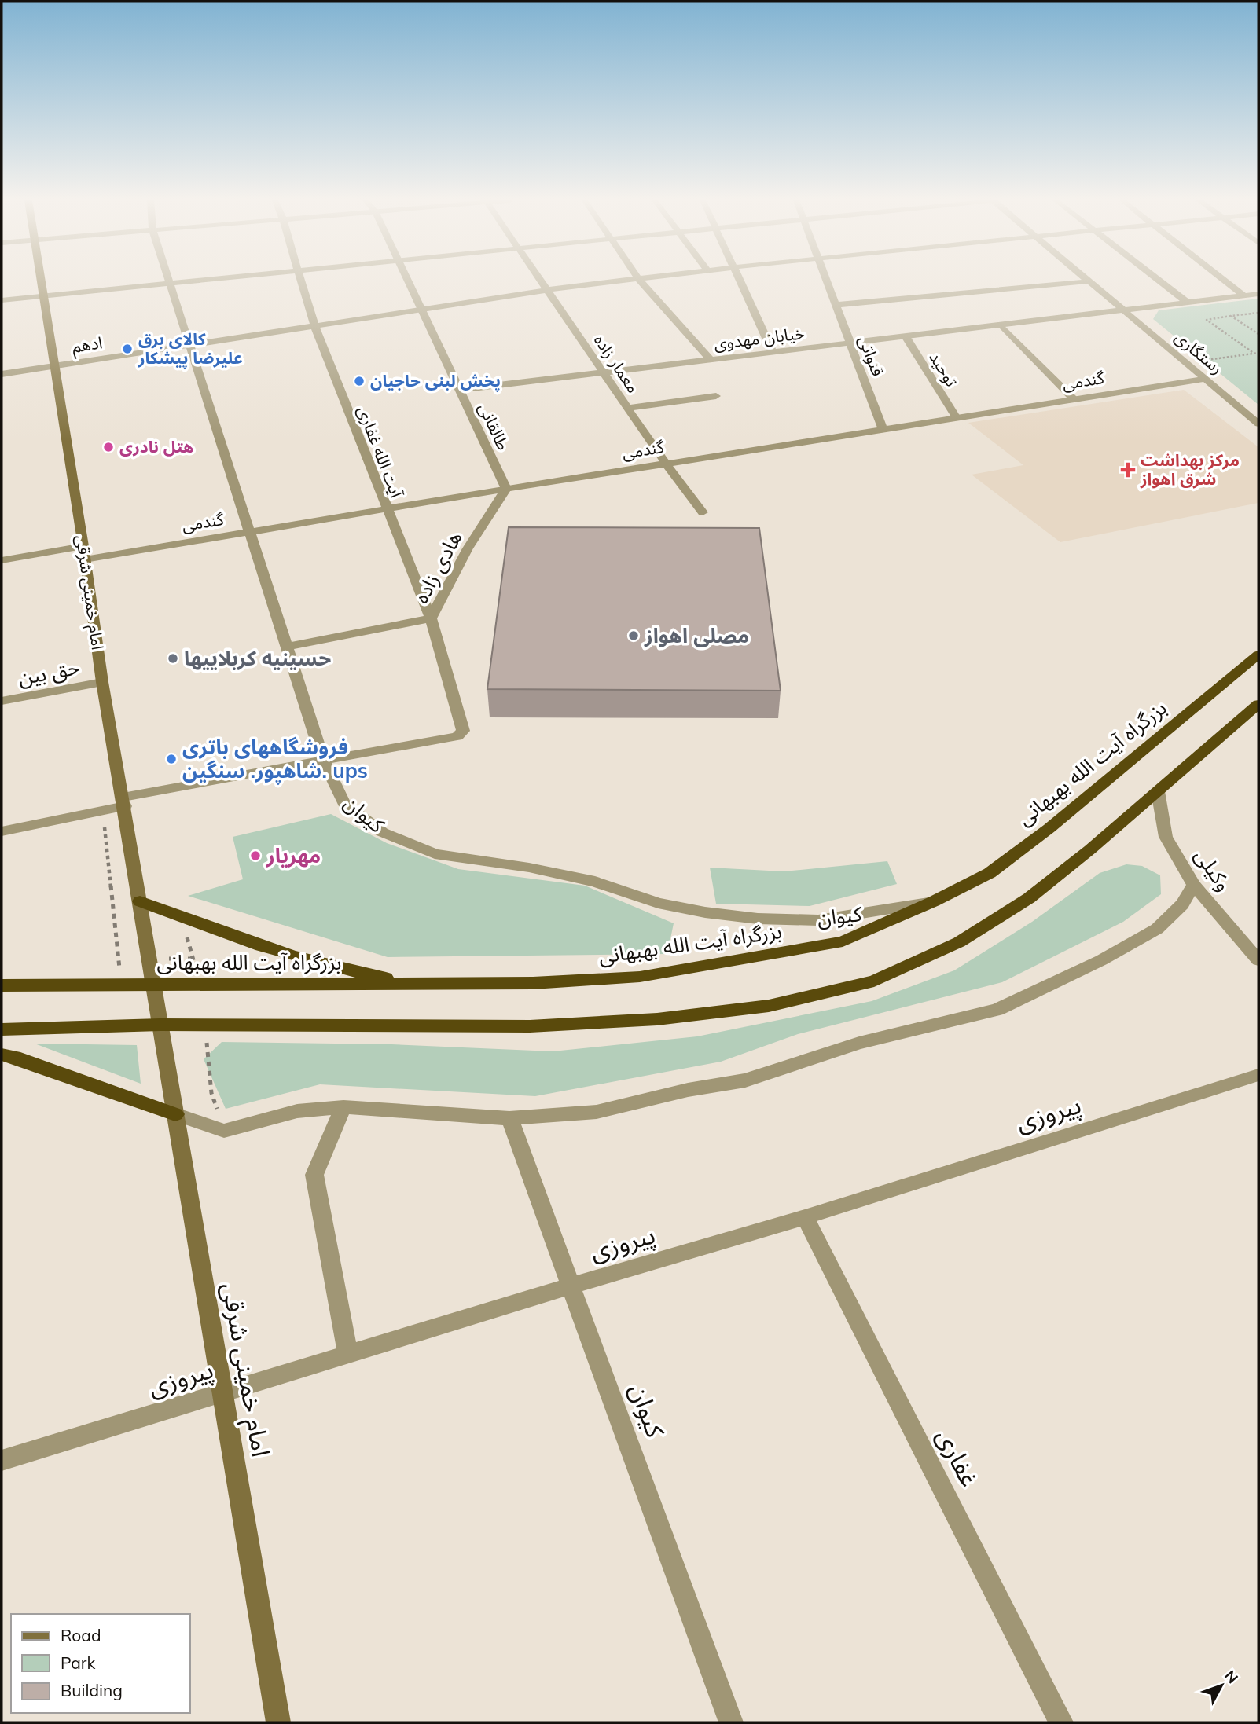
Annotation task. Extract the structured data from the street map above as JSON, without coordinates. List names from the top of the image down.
{
  "streets": {
    "highway": ["بزرگراه آیت الله بهبهانی"],
    "main road": ["امام خمینی شرقی"],
    "street": [
      "خیابان مهدوی",
      "ادهم",
      "رستگاری",
      "قنواتی",
      "معمار زاده",
      "توحید",
      "گندمی",
      "طالقانی",
      "آیت الله غفاری",
      "هادی زاده",
      "حق بین",
      "کیوان",
      "وکیلی",
      "پیروزی",
      "غفاری"
    ]
  },
  "crossings": [
    ["خیابان مهدوی", "رستگاری"],
    ["خیابان مهدوی", "قنواتی"],
    ["خیابان مهدوی", "معمار زاده"],
    ["خیابان مهدوی", "توحید"],
    ["خیابان مهدوی", "طالقانی"],
    ["ادهم", "معمار زاده"],
    ["ادهم", "طالقانی"],
    ["ادهم", "آیت الله غفاری"],
    ["ادهم", "امام خمینی شرقی"],
    ["ادهم", "کیوان"],
    ["رستگاری", "گندمی"],
    ["قنواتی", "گندمی"],
    ["معمار زاده", "گندمی"],
    ["توحید", "گندمی"],
    ["گندمی", "طالقانی"],
    ["گندمی", "آیت الله غفاری"],
    ["گندمی", "هادی زاده"],
    ["گندمی", "امام خمینی شرقی"],
    ["گندمی", "کیوان"],
    ["طالقانی", "هادی زاده"],
    ["آیت الله غفاری", "هادی زاده"],
    ["هادی زاده", "کیوان"],
    ["امام خمینی شرقی", "حق بین"],
    ["امام خمینی شرقی", "بزرگراه آیت الله بهبهانی"],
    ["امام خمینی شرقی", "پیروزی"],
    ["بزرگراه آیت الله بهبهانی", "کیوان"],
    ["کیوان", "پیروزی"],
    ["پیروزی", "غفاری"]
  ],
  "places": {
    "other": [
      "کالای برق علیرضا پیشکار",
      "پخش لبنی حاجیان",
      "هتل نادری",
      "مصلی اهواز",
      "حسینیه کربلاییها",
      "فروشگاههای باتری شاهپور. سنگین. ups",
      "مهریار"
    ],
    "health": ["مرکز بهداشت شرق اهواز"]
  },
  "legend": ["Road", "Park", "Building"],
  "north": "top right"
}
